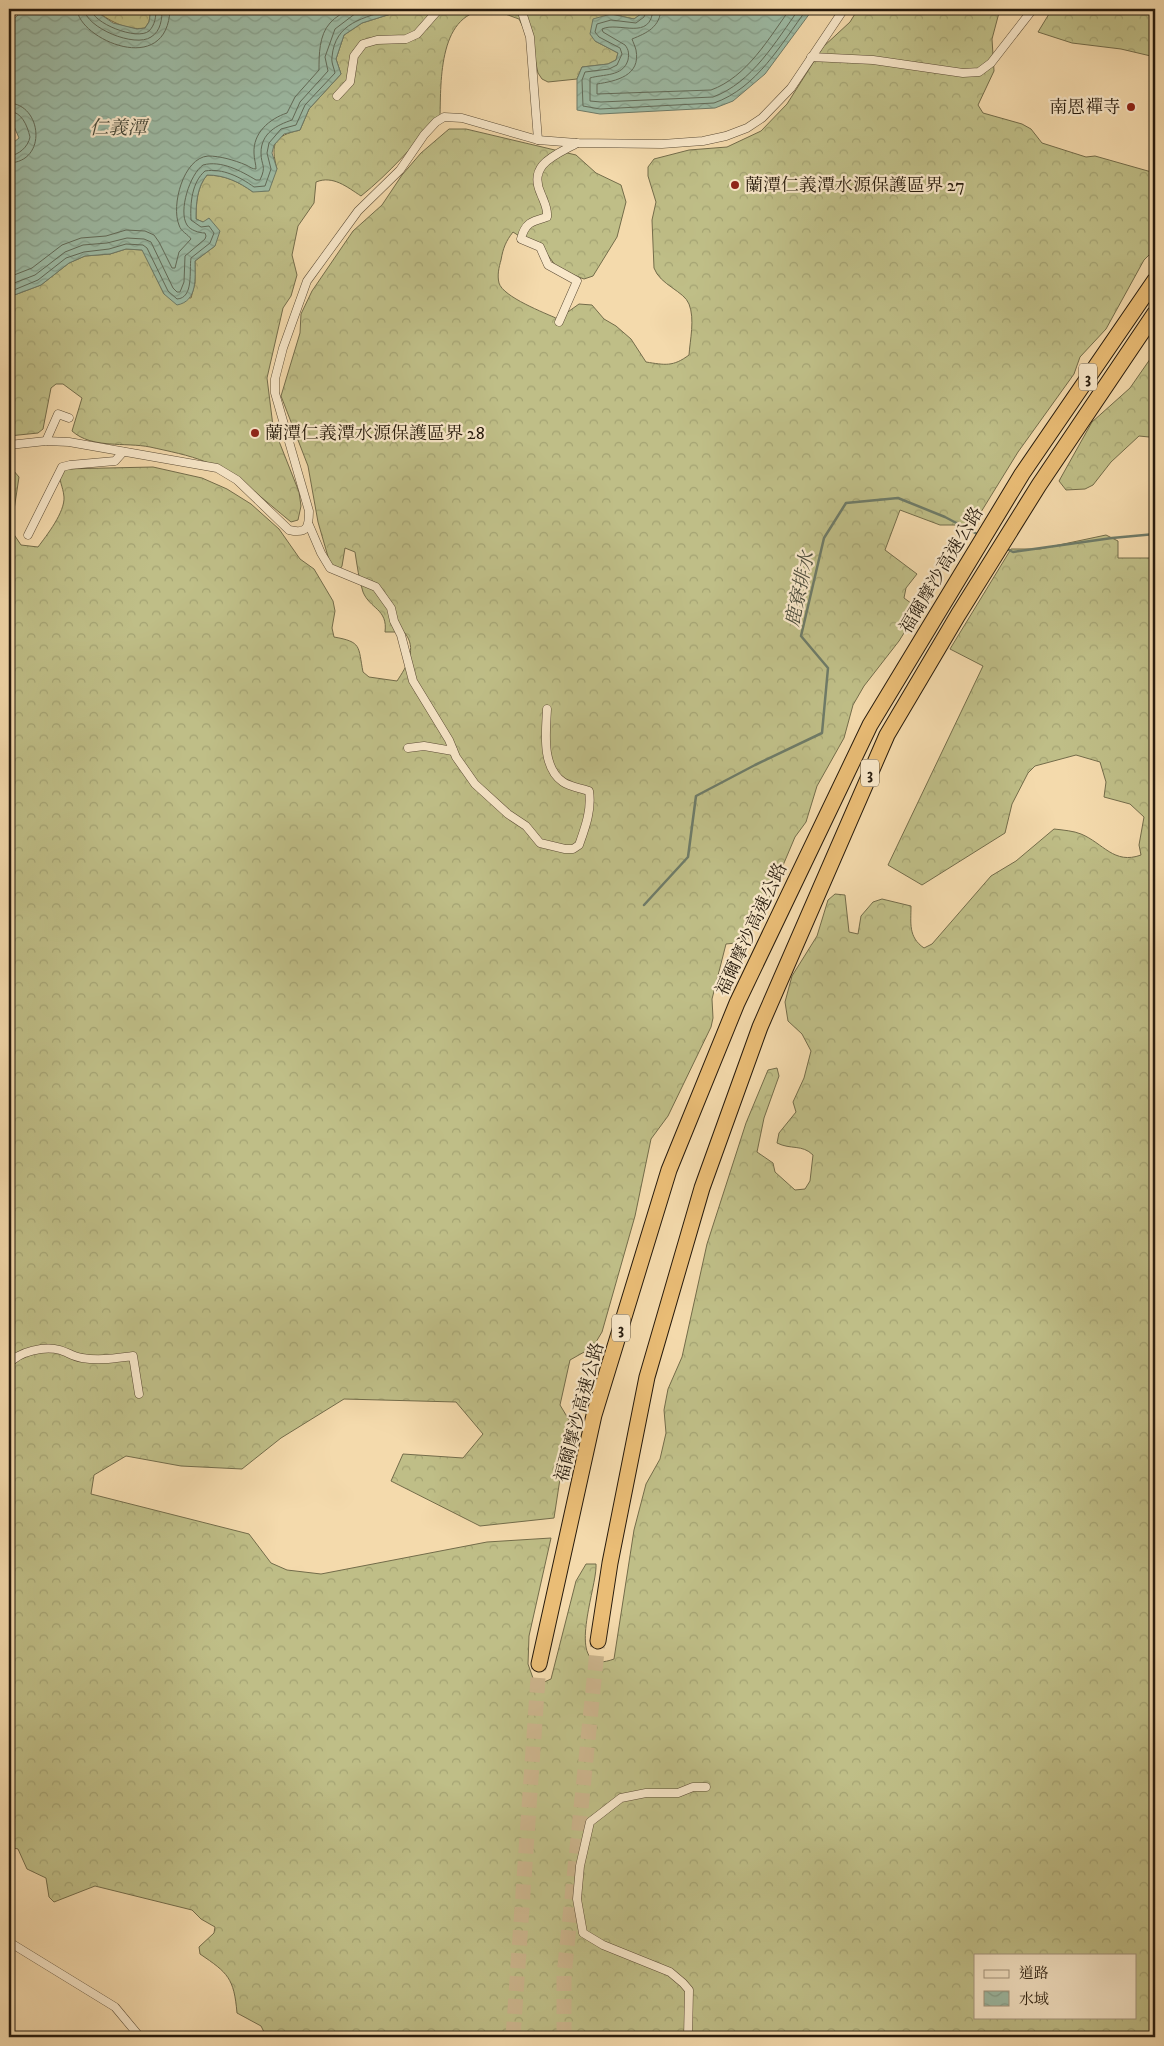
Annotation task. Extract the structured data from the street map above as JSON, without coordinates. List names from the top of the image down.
{
  "streets": {
    "highway": ["3", "福爾摩沙高速公路"]
  },
  "water": ["仁義潭", "鹿寮排水"],
  "places": ["南恩禪寺", "蘭潭仁義潭水源保護區界 27", "蘭潭仁義潭水源保護區界 28"],
  "legend": ["道路", "水域"]
}
